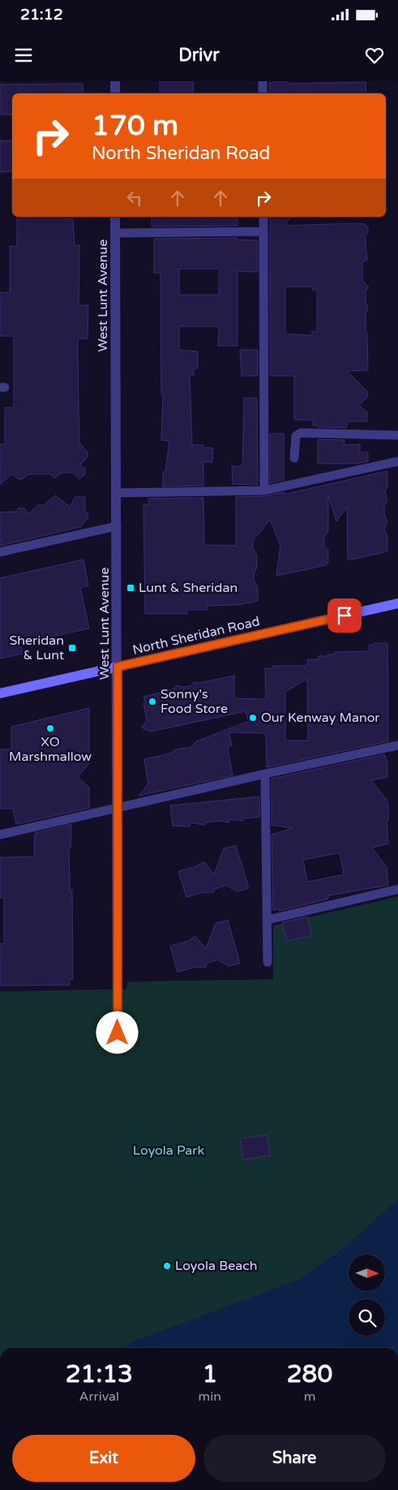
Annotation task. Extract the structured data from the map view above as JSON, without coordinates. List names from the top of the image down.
{
  "streets": {
    "main road": ["North Sheridan Road"],
    "street": ["West Lunt Avenue"]
  },
  "crossings": [
    ["West Lunt Avenue", "North Sheridan Road"]
  ],
  "parks": ["Loyola Park"],
  "places": {
    "transit": ["Lunt & Sheridan", "Sheridan & Lunt"],
    "other": [
      "Sonny's Food Store",
      "Our Kenway Manor",
      "XO Marshmallow",
      "Loyola Beach"
    ]
  },
  "north": "right",
  "page": {
    "status": "21:12",
    "header": "Drivr",
    "turn": ["170 m", "North Sheridan Road"],
    "eta": [
      "21:13",
      "Arrival",
      "1",
      "min",
      "280",
      "m"
    ],
    "buttons": ["Exit", "Share"]
  }
}
